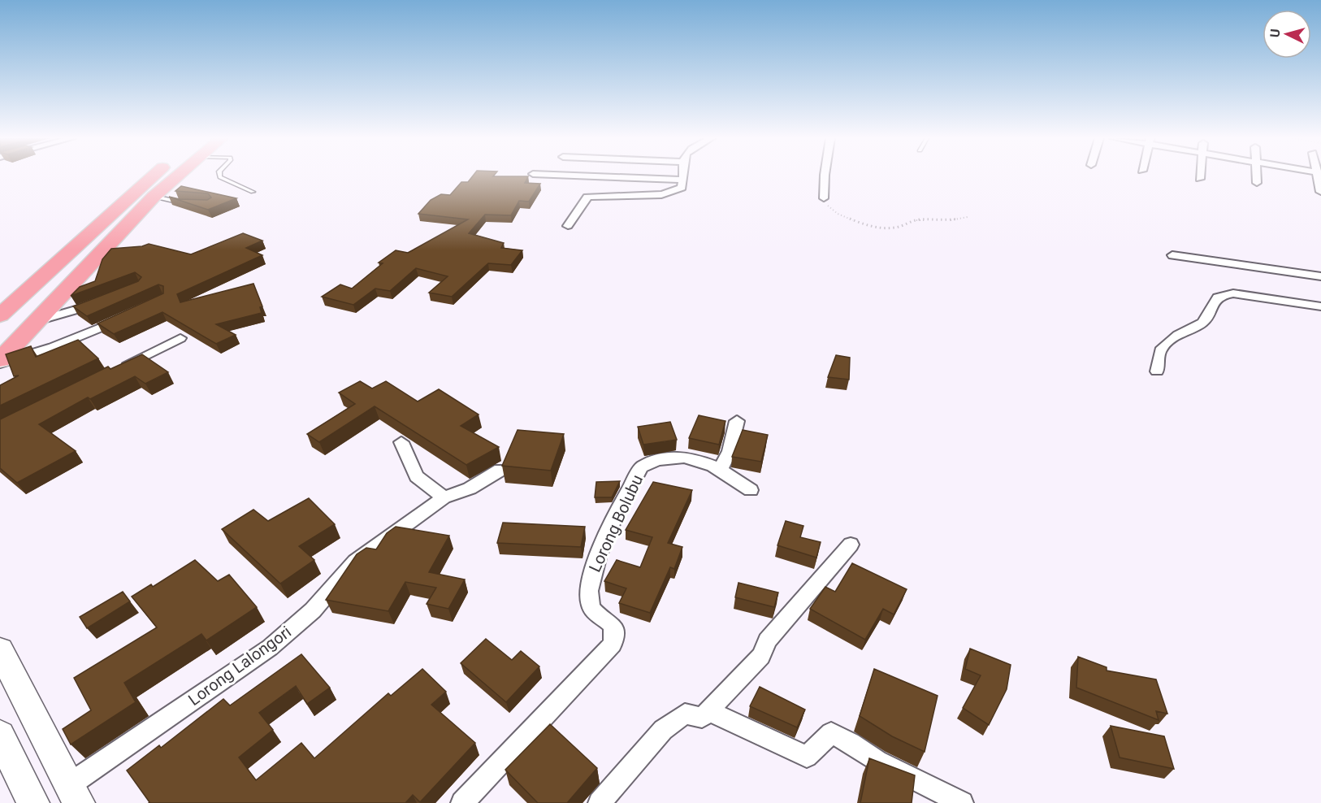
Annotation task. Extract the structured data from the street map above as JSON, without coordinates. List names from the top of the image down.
{
  "streets": {
    "street": ["Lorong Bolubu", "Lorong Lalongori"]
  },
  "north": "left"
}
